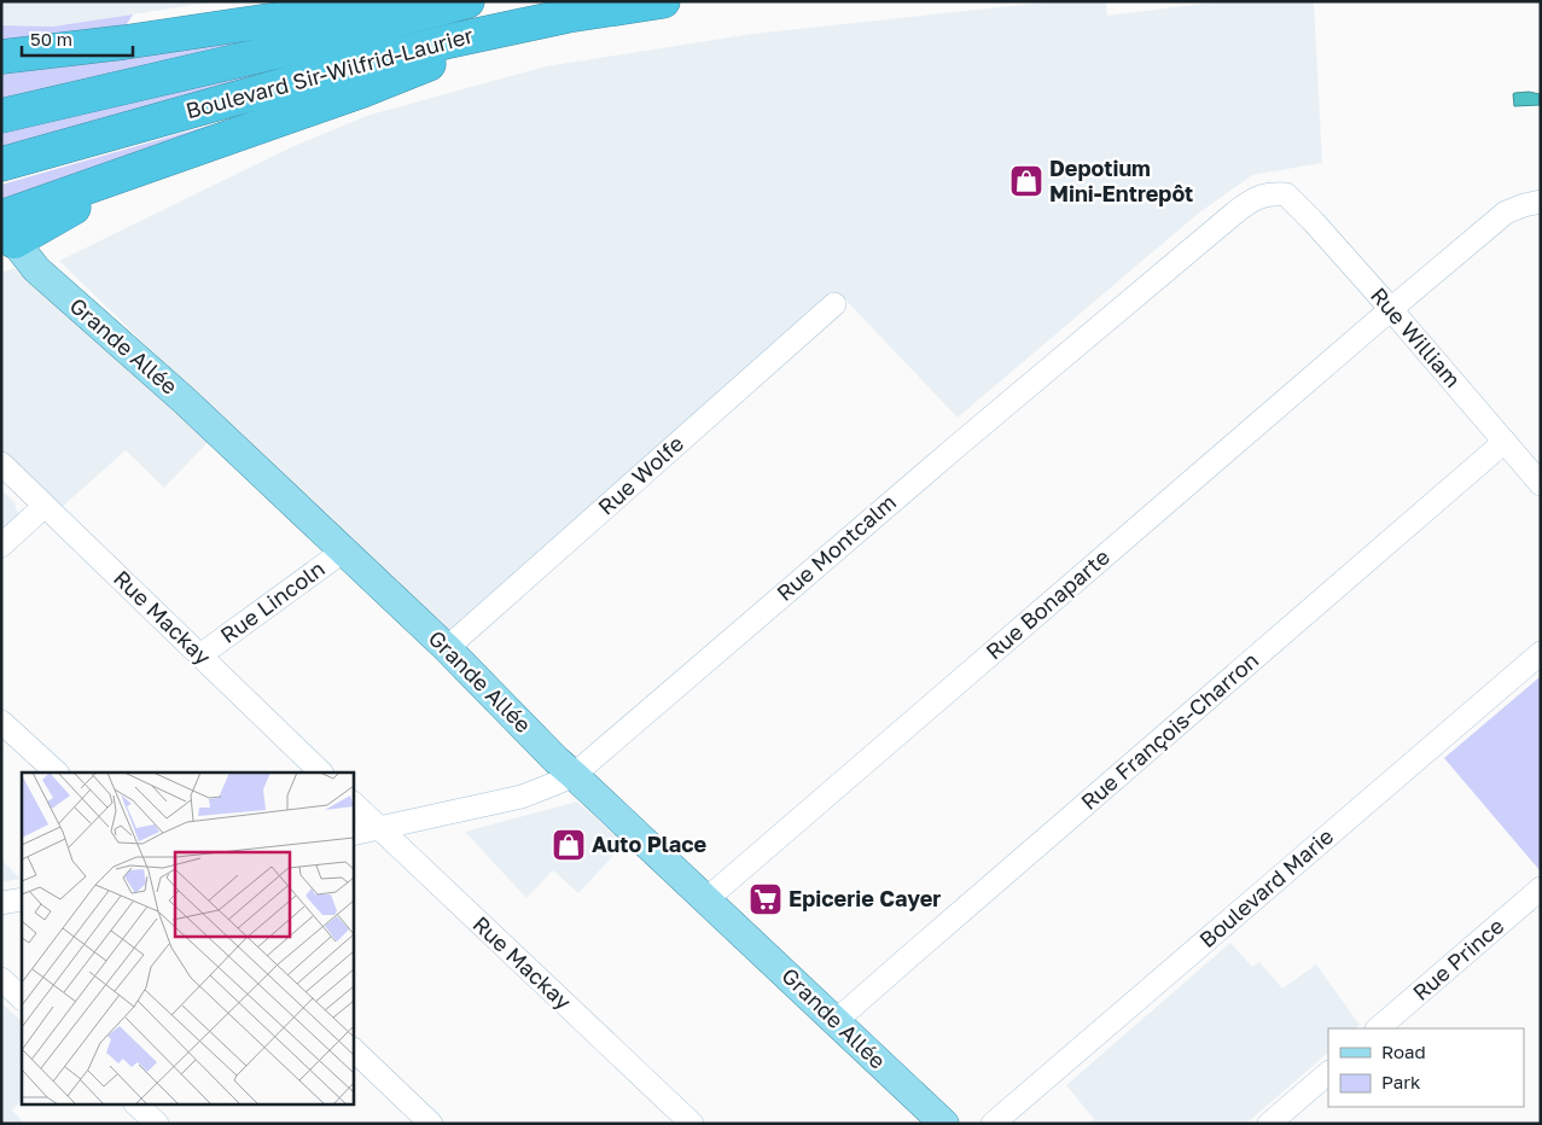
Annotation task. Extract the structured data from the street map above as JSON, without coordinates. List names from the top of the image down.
{
  "streets": {
    "highway": ["Boulevard Sir-Wilfrid-Laurier"],
    "main road": ["Grande Allée"],
    "street": [
      "Rue William",
      "Rue Wolfe",
      "Rue Montcalm",
      "Rue Lincoln",
      "Rue Bonaparte",
      "Rue Mackay",
      "Rue François-Charron",
      "Boulevard Marie",
      "Rue Prince"
    ]
  },
  "crossings": [
    ["Rue William", "Rue Montcalm"],
    ["Rue William", "Rue Bonaparte"],
    ["Rue William", "Rue François-Charron"],
    ["Grande Allée", "Rue Wolfe"],
    ["Grande Allée", "Rue Montcalm"],
    ["Grande Allée", "Rue Lincoln"],
    ["Grande Allée", "Rue Bonaparte"],
    ["Grande Allée", "Rue François-Charron"],
    ["Rue Montcalm", "Rue Mackay"],
    ["Rue Lincoln", "Rue Mackay"]
  ],
  "places": {
    "shop": ["Depotium Mini-Entrepôt", "Auto Place"],
    "supermarket": ["Epicerie Cayer"]
  },
  "legend": ["Road", "Park"],
  "scale_bar": "50 m"
}
